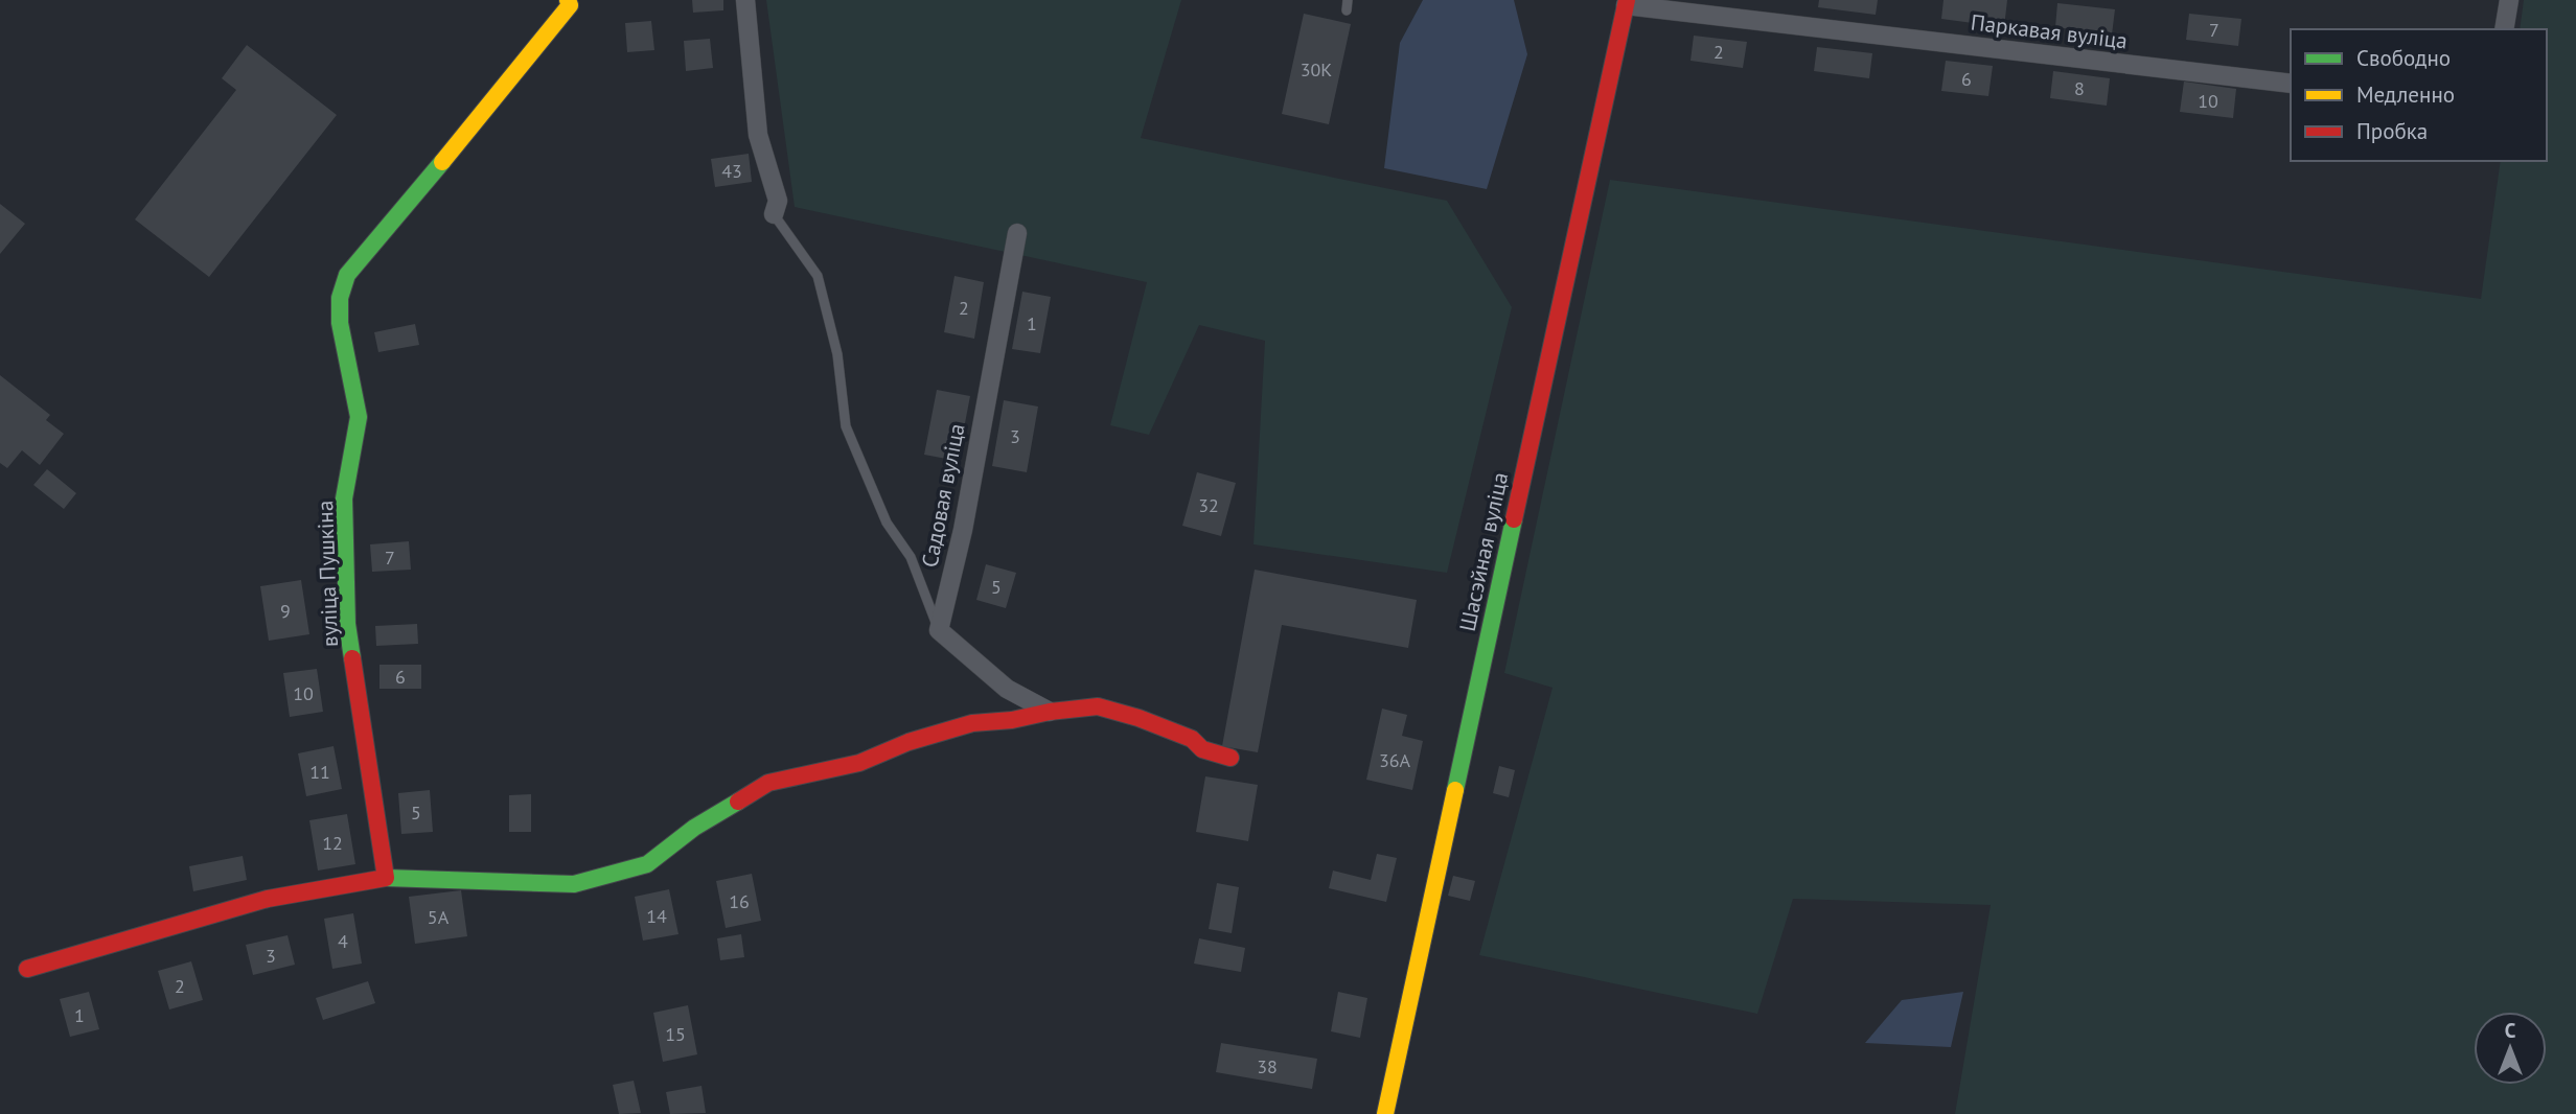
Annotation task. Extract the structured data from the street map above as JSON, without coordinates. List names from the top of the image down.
{
  "streets": {
    "street": [
      "Паркавая вуліца",
      "Садовая вуліца",
      "Шасэйная вуліца",
      "вуліца Пушкіна"
    ]
  },
  "crossings": [
    ["Паркавая вуліца", "Шасэйная вуліца"]
  ],
  "house_numbers": [
    "7",
    "2",
    "30К",
    "6",
    "8",
    "10",
    "43",
    "2",
    "1",
    "3",
    "32",
    "7",
    "5",
    "9",
    "6",
    "10",
    "36А",
    "11",
    "5",
    "12",
    "16",
    "14",
    "5А",
    "4",
    "3",
    "2",
    "1",
    "15",
    "38"
  ],
  "legend": ["Свободно", "Медленно", "Пробка"],
  "north": "top"
}
